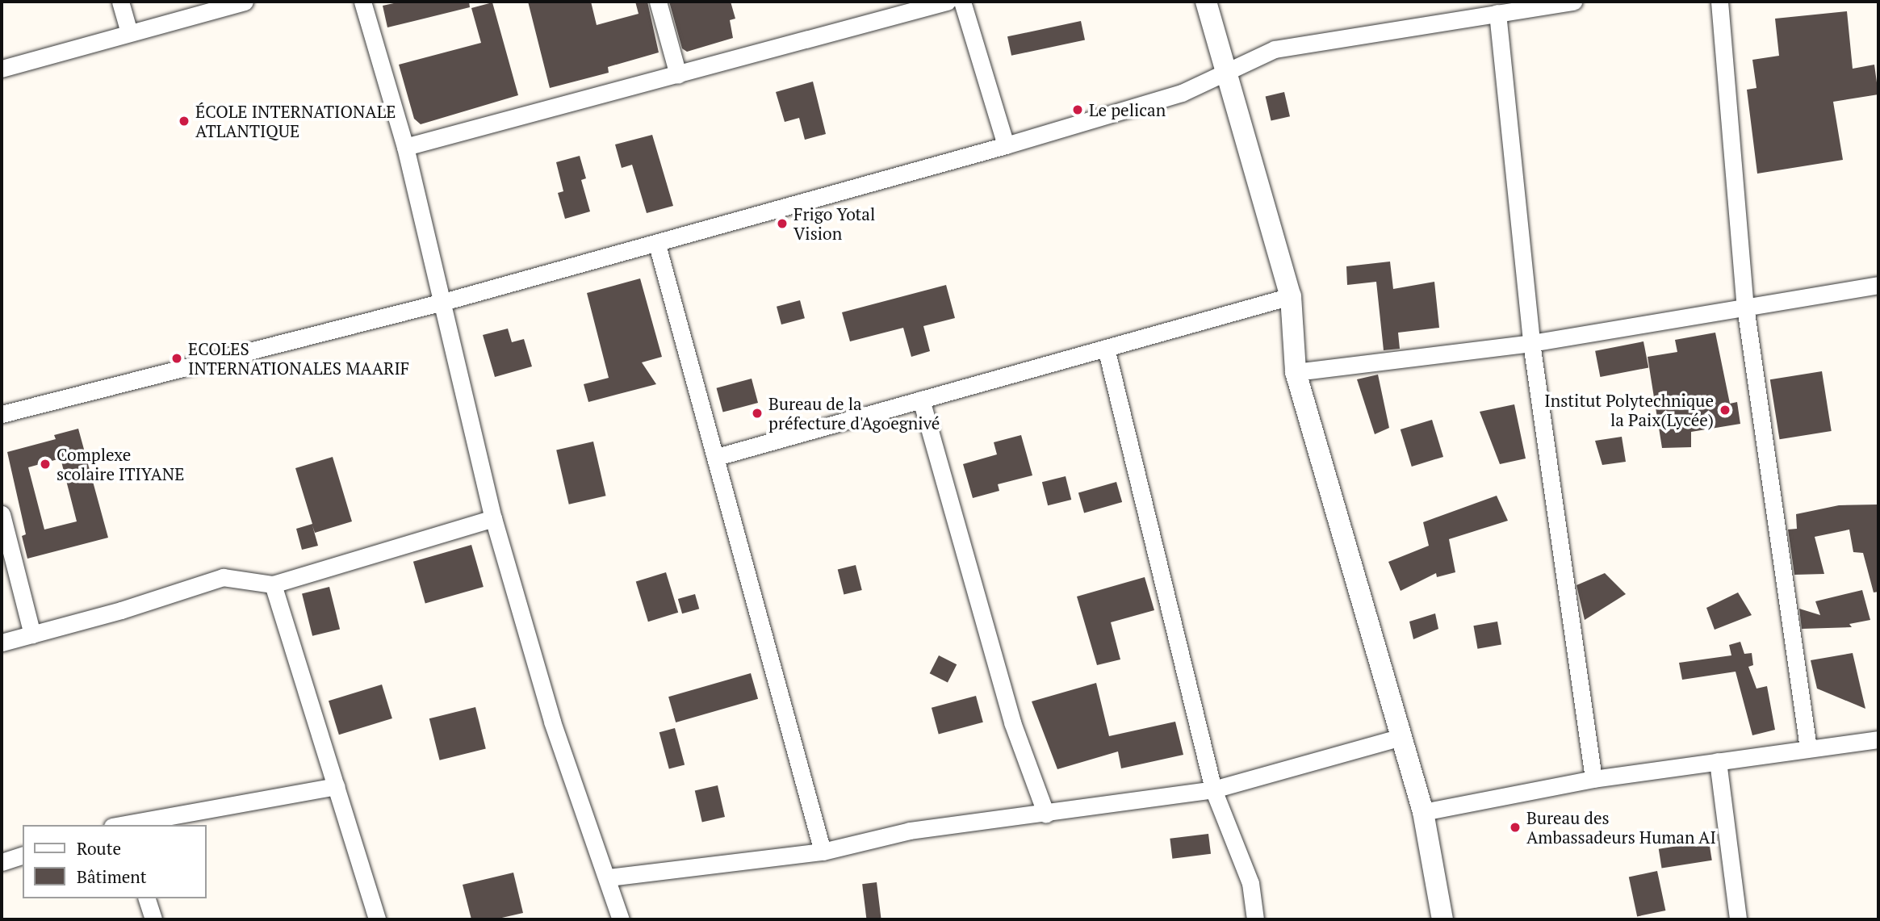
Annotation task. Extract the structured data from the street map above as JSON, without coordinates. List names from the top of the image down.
{
  "places": [
    "Le pelican",
    "ÉCOLE INTERNATIONALE ATLANTIQUE",
    "Frigo Yotal Vision",
    "ECOLES INTERNATIONALES MAARIF",
    "Institut Polytechnique la Paix(Lycée)",
    "Bureau de la préfecture d'Agoegnivé",
    "Complexe scolaire ITIYANE",
    "Bureau des Ambassadeurs Human AI"
  ],
  "legend": ["Route", "Bâtiment"]
}
